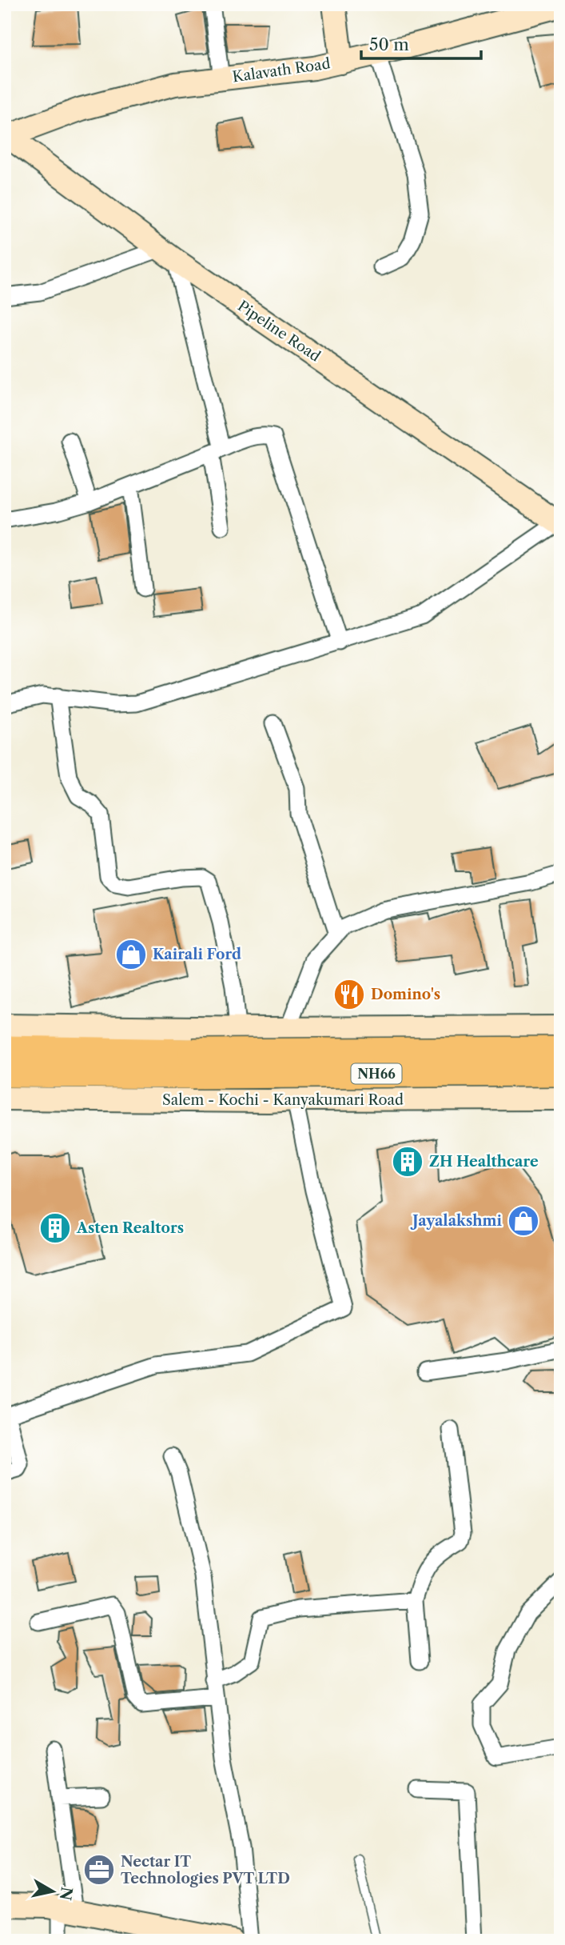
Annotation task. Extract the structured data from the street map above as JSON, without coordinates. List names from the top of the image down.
{
  "streets": {
    "highway": ["NH66", "Salem - Kochi - Kanyakumari Road"],
    "street": ["Kalavath Road", "Pipeline Road"]
  },
  "crossings": [
    ["Kalavath Road", "Pipeline Road"]
  ],
  "places": {
    "shop": ["Kairali Ford", "Jayalakshmi"],
    "restaurant": ["Domino's"],
    "building": ["ZH Healthcare", "Asten Realtors"],
    "office": ["Nectar IT Technologies PVT LTD"]
  },
  "scale_bar": "50 m",
  "north": "right"
}
